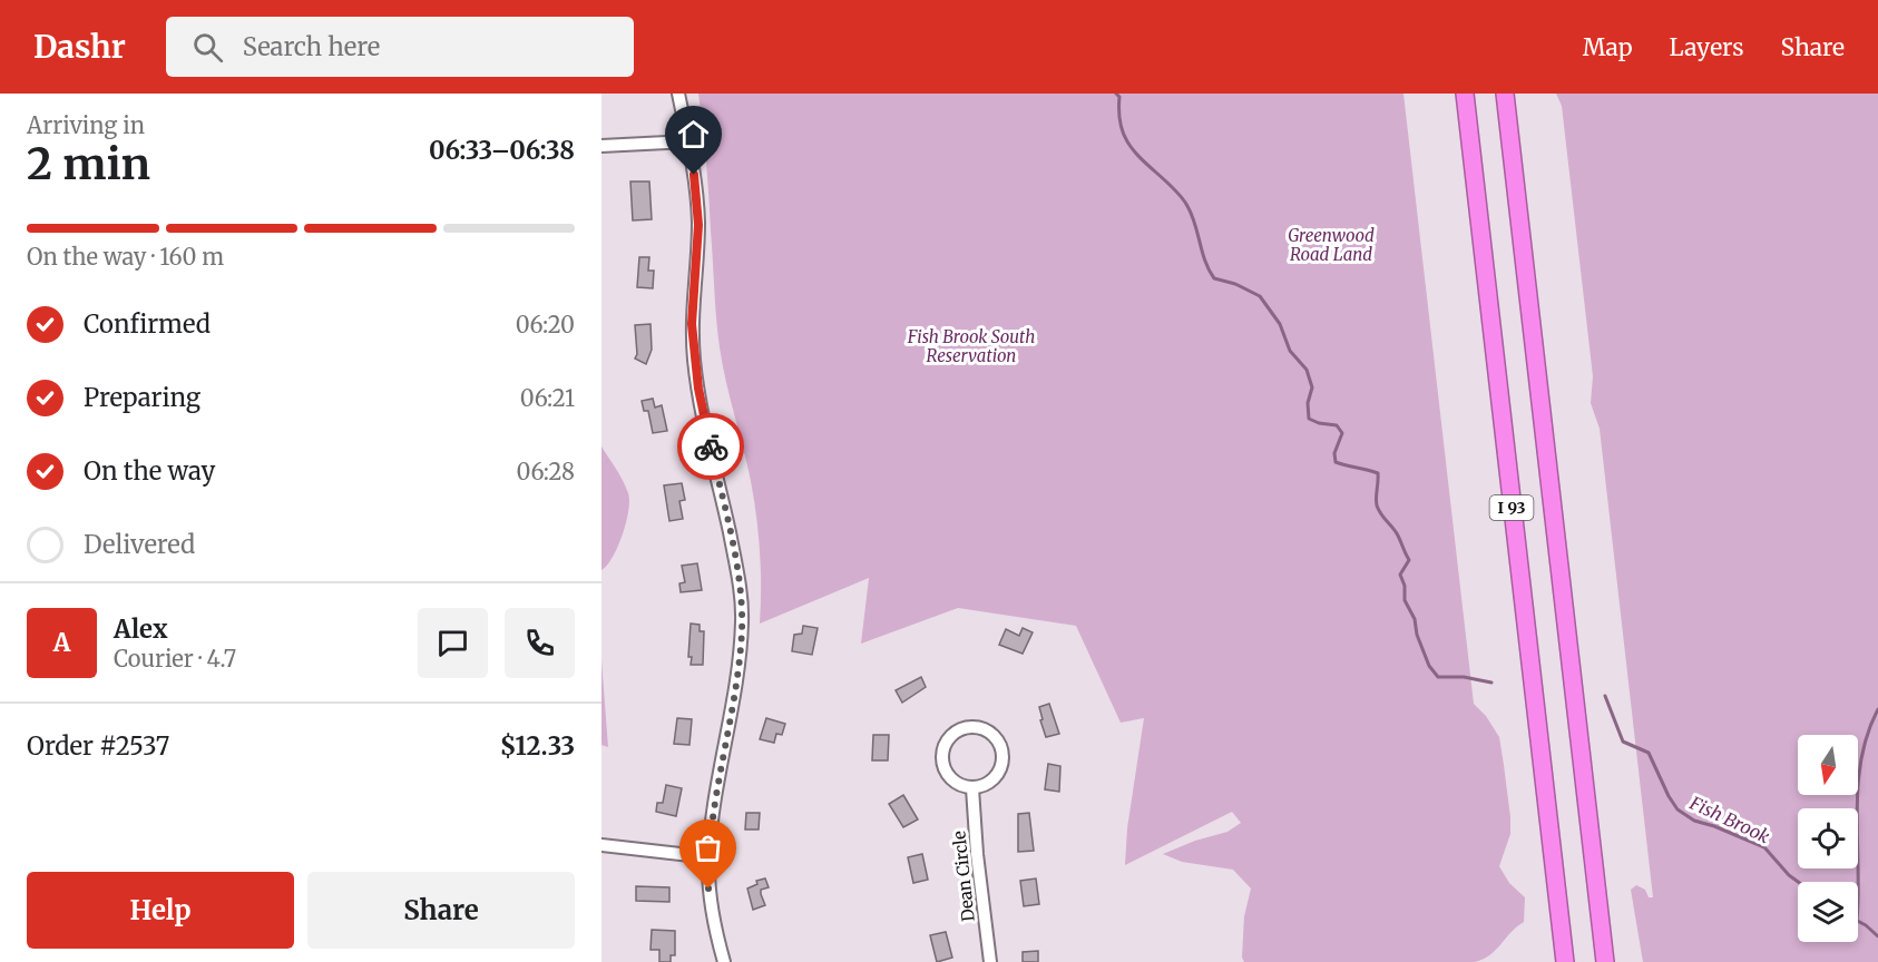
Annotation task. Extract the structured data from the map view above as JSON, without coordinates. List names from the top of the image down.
{
  "streets": {
    "highway": ["I 93"],
    "street": ["Dean Circle"]
  },
  "water": ["Fish Brook"],
  "parks": ["Greenwood Road Land", "Fish Brook South Reservation"],
  "north": "bottom",
  "page": {
    "header": "Dashr",
    "search": "Search here",
    "nav": ["Map", "Layers", "Share"],
    "heading": ["2 min", "Arriving in", "06:33–06:38"],
    "panel": [
      "Alex",
      "Courier · 4.7",
      "Order #2537",
      "$12.33"
    ],
    "bar": "On the way · 160 m",
    "list": [
      ["Confirmed", "06:20"],
      ["Preparing", "06:21"],
      ["On the way", "06:28"],
      "Delivered"
    ],
    "round": "A",
    "buttons": ["Help", "Share"]
  }
}
